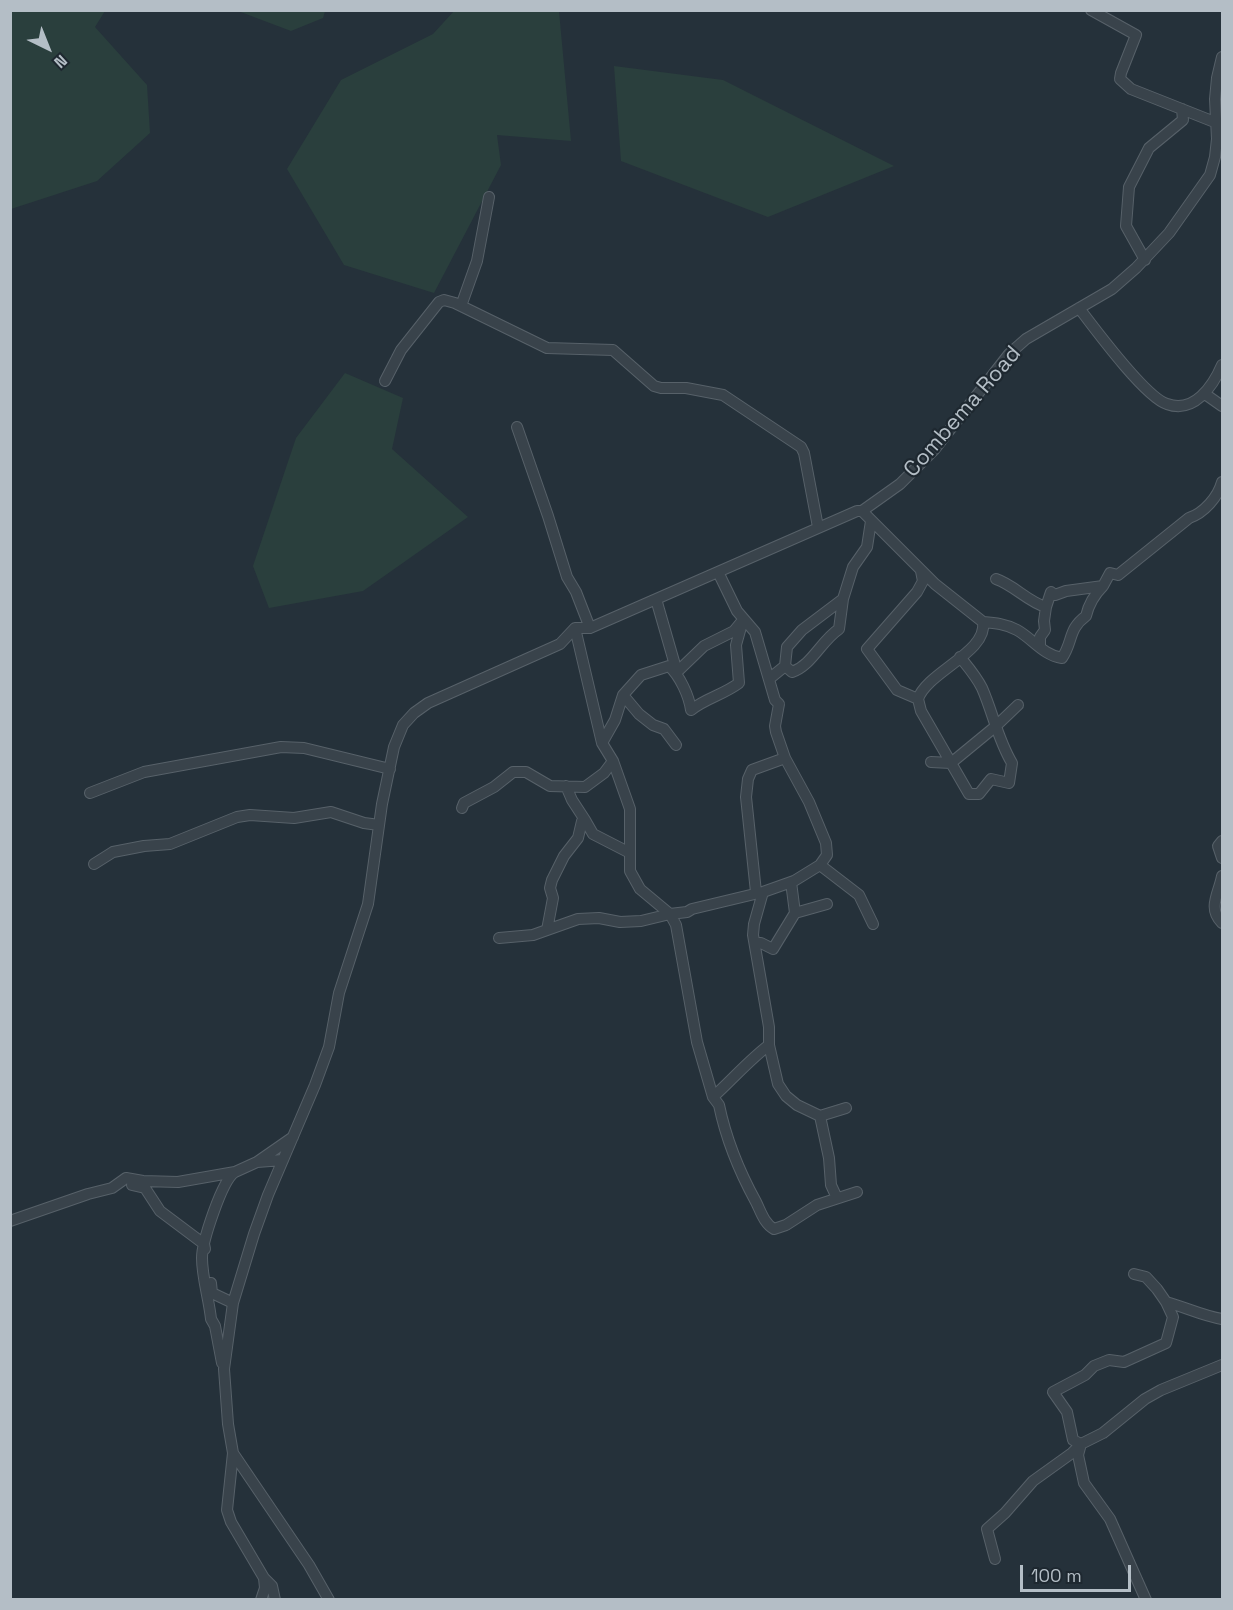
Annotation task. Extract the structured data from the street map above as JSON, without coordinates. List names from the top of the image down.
{
  "streets": {
    "street": ["Combema Road"]
  },
  "scale_bar": "100 m",
  "north": "bottom right"
}
